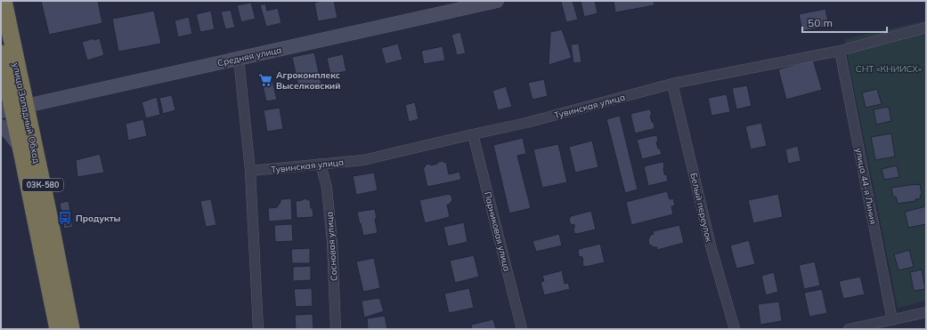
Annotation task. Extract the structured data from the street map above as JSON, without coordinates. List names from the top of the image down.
{
  "streets": {
    "highway": ["улица Западный Обход", "03К-580"],
    "street": [
      "Средняя улица",
      "Тувинская улица",
      "улица 44-я Линия",
      "Белый переулок",
      "Парниковая улица",
      "Сосновая улица"
    ]
  },
  "crossings": [
    ["Средняя улица", "улица Западный Обход"],
    ["Тувинская улица", "улица 44-я Линия"],
    ["Тувинская улица", "Белый переулок"],
    ["Тувинская улица", "Парниковая улица"],
    ["Тувинская улица", "Сосновая улица"]
  ],
  "parks": ["СНТ «КНИИСХ»"],
  "places": {
    "supermarket": ["Агрокомплекс Выселковский"],
    "bus stop": ["Продукты"]
  },
  "scale_bar": "50 m"
}
